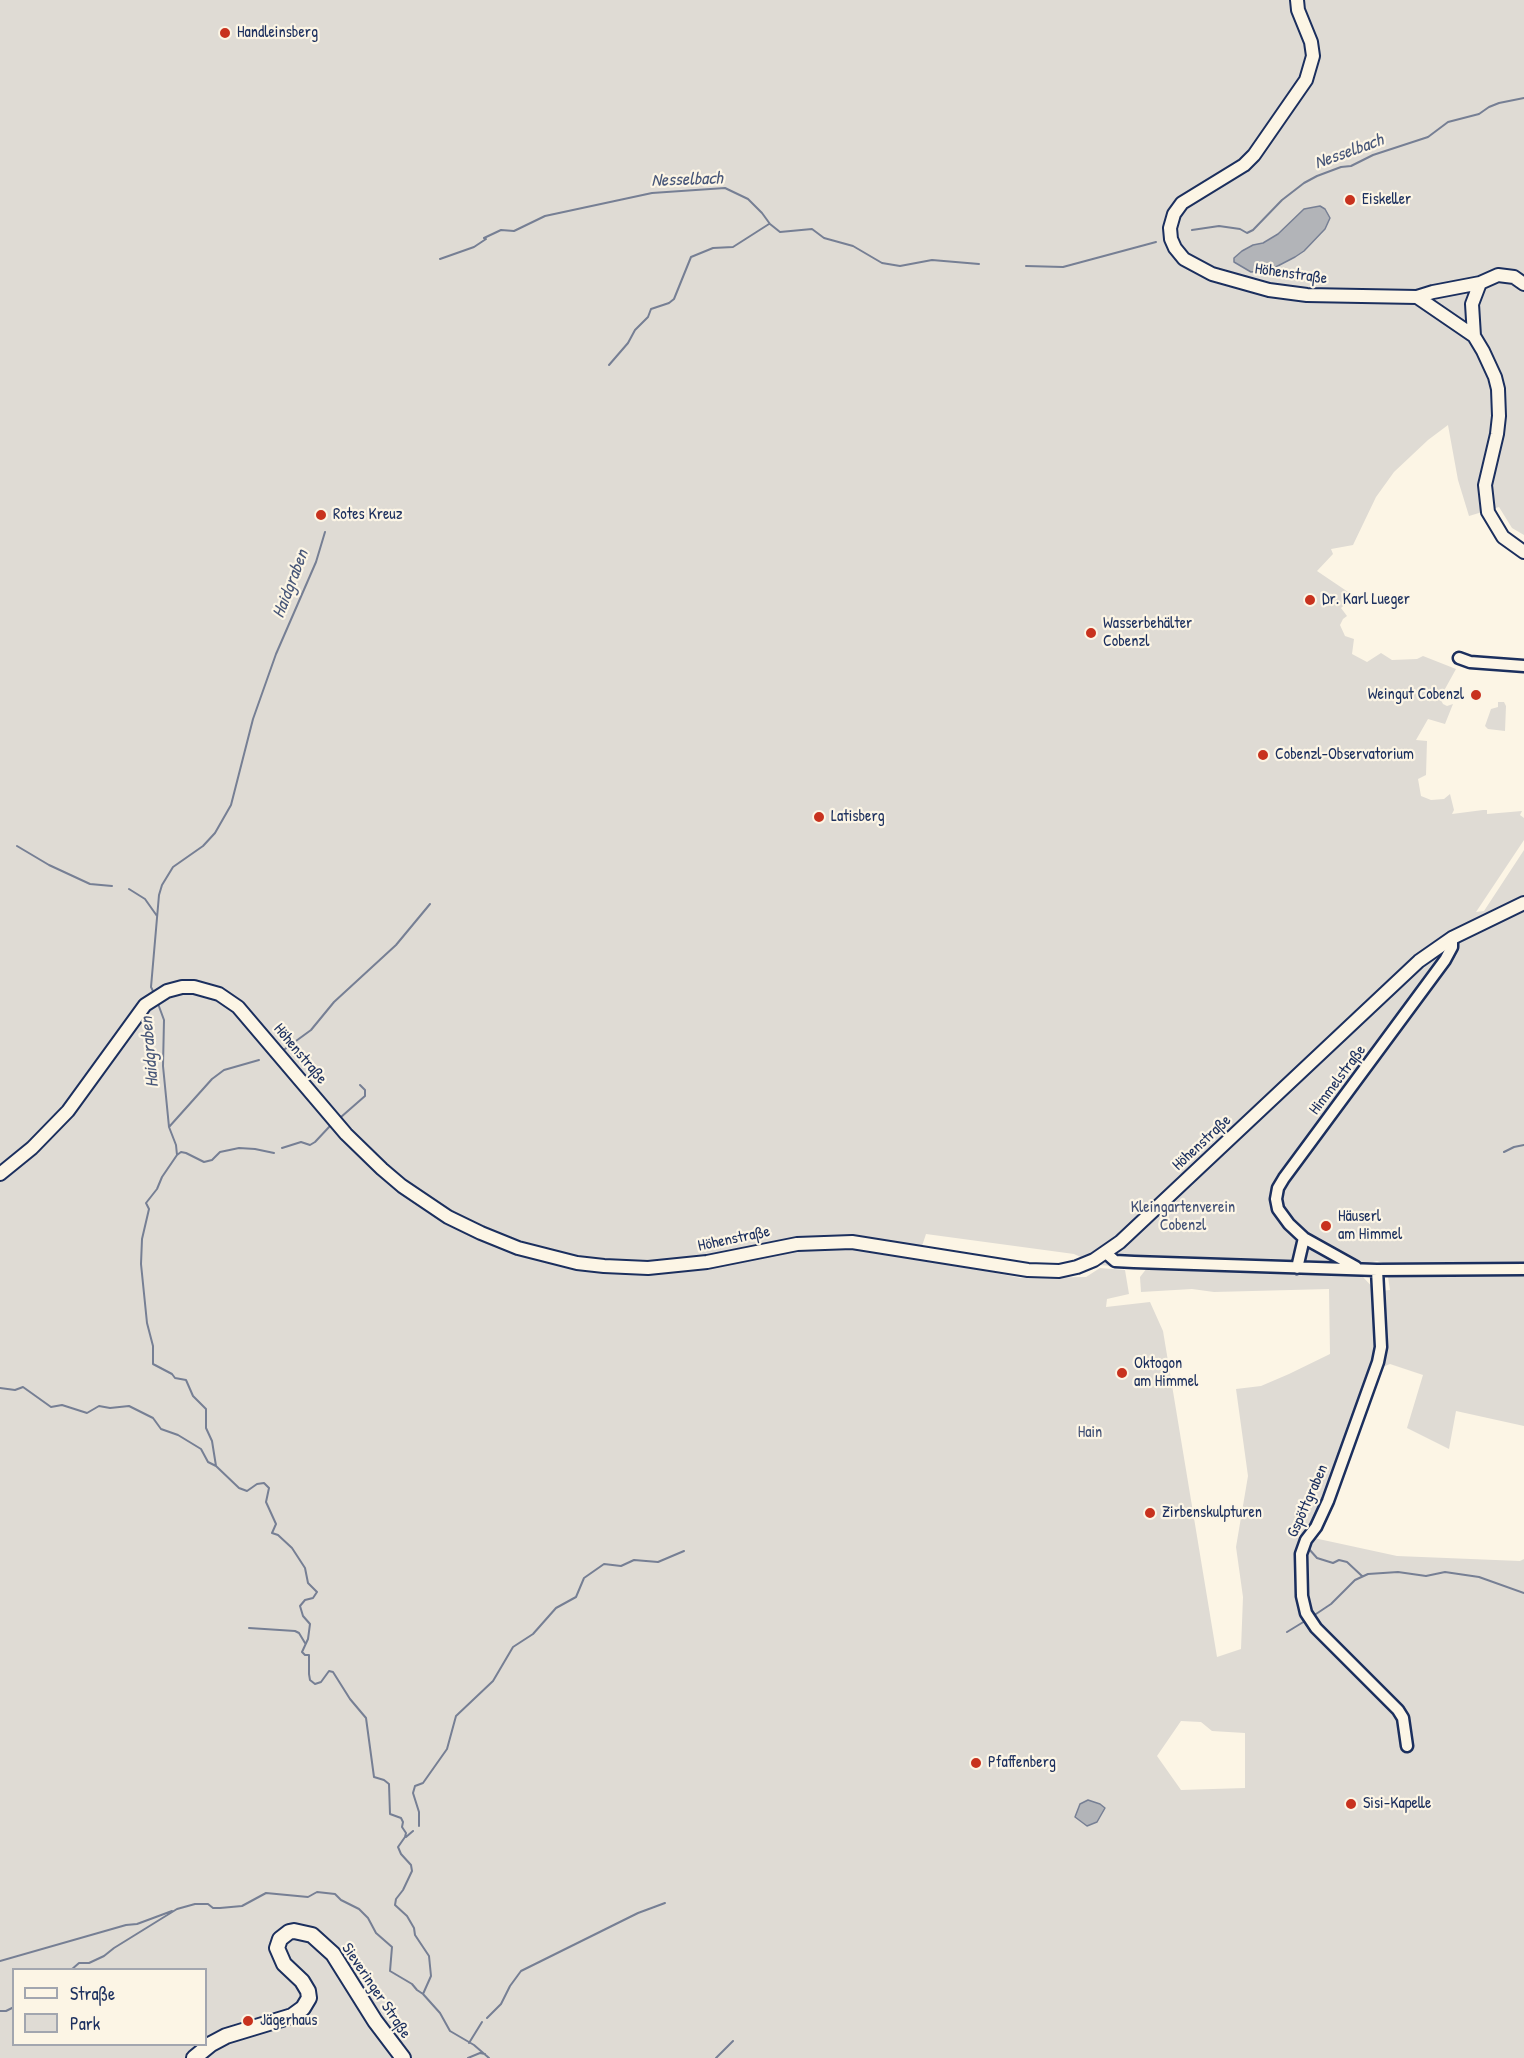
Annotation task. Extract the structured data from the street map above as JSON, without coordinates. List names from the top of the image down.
{
  "streets": {
    "main road": ["Sieveringer Straße"],
    "street": ["Höhenstraße", "Himmelstraße", "Gspöttgraben"]
  },
  "crossings": [
    ["Höhenstraße", "Himmelstraße"],
    ["Himmelstraße", "Gspöttgraben"]
  ],
  "water": ["Nesselbach", "Haidgraben"],
  "parks": ["Kleingartenverein Cobenzl", "Hain"],
  "places": [
    "Handleinsberg",
    "Eiskeller",
    "Rotes Kreuz",
    "Dr. Karl Lueger",
    "Wasserbehälter Cobenzl",
    "Weingut Cobenzl",
    "Cobenzl-Observatorium",
    "Latisberg",
    "Häuserl am Himmel",
    "Oktogon am Himmel",
    "Zirbenskulpturen",
    "Pfaffenberg",
    "Sisi-Kapelle",
    "Jägerhaus"
  ],
  "legend": ["Straße", "Park"]
}
